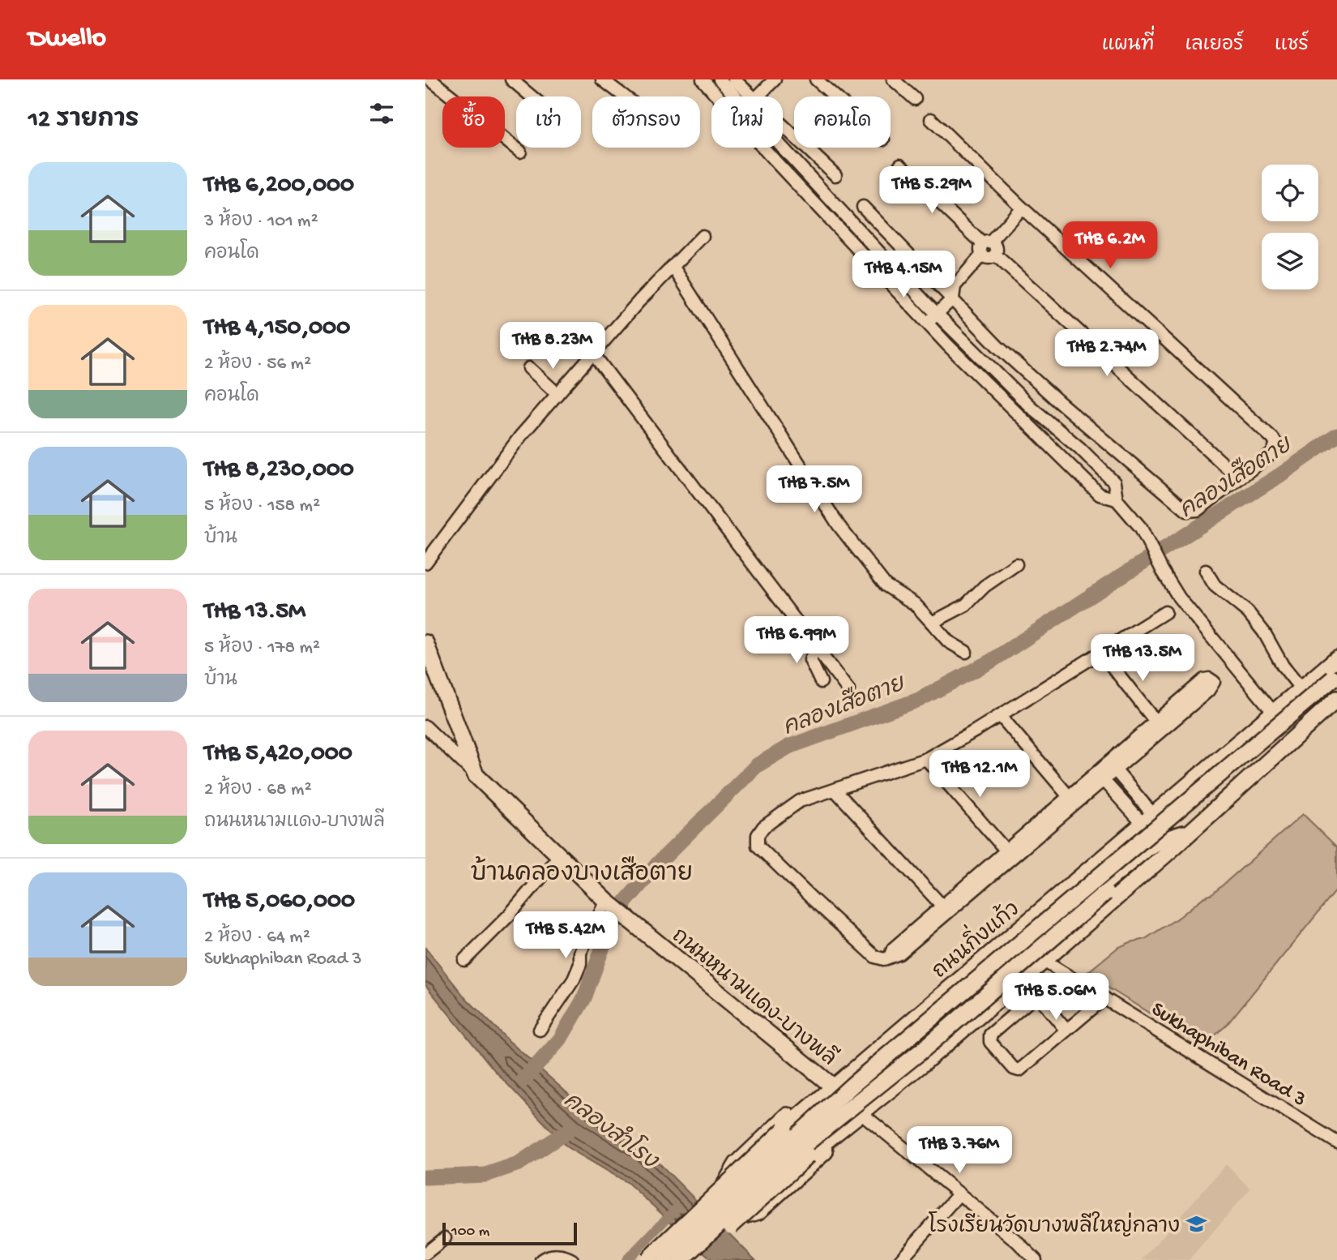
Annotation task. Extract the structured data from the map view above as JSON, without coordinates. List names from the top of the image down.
{
  "streets": {
    "main road": ["ถนนกิ่งแก้ว", "ถนนหนามแดง-บางพลี"],
    "street": ["Sukhaphiban Road 3"]
  },
  "crossings": [
    ["ถนนกิ่งแก้ว", "ถนนหนามแดง-บางพลี"]
  ],
  "districts": ["บ้านคลองบางเสือตาย"],
  "water": ["คลองเสือตาย", "คลองสำโรง"],
  "places": {
    "school or university": ["โรงเรียนวัดบางพลีใหญ่กลาง"]
  },
  "scale_bar": "100 m",
  "page": {
    "header": "Dwello",
    "nav": ["แผนที่", "เลเยอร์", "แชร์"],
    "heading": "12 รายการ",
    "chip": [
      "ซื้อ",
      "เช่า",
      "ตัวกรอง",
      "ใหม่",
      "คอนโด"
    ],
    "list": [
      {
        "name": "THB 6,200,000",
        "note": "3 ห้อง · 101 m² · คอนโด"
      },
      {
        "name": "THB 4,150,000",
        "note": "2 ห้อง · 56 m² · คอนโด"
      },
      {
        "name": "THB 8,230,000",
        "note": "5 ห้อง · 158 m² · บ้าน"
      },
      {
        "name": "THB 13.5M",
        "note": "5 ห้อง · 178 m² · บ้าน"
      },
      {
        "name": "THB 5,420,000",
        "note": "2 ห้อง · 68 m² · ถนนหนามแดง-บางพลี"
      },
      {
        "name": "THB 5,060,000",
        "note": "2 ห้อง · 64 m² · Sukhaphiban Road 3"
      }
    ],
    "price": [
      "THB 5.29M",
      "THB 6.2M",
      "THB 4.15M",
      "THB 8.23M",
      "THB 2.74M",
      "THB 7.5M",
      "THB 6.99M",
      "THB 13.5M",
      "THB 12.1M",
      "THB 5.42M",
      "THB 5.06M",
      "THB 3.76M"
    ],
    "scale": "100 m"
  }
}
